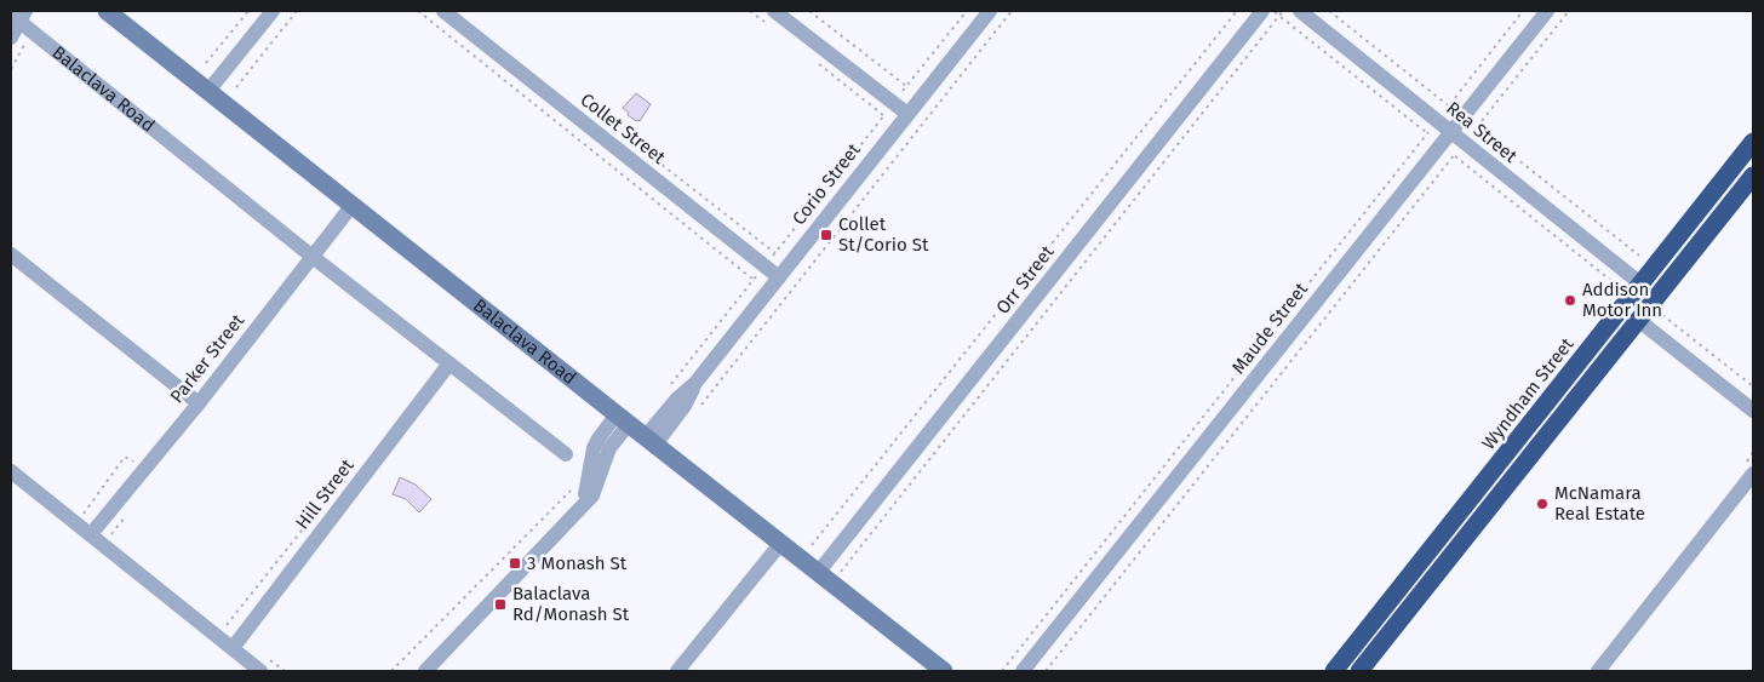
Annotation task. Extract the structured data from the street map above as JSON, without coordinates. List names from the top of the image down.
{
  "streets": {
    "highway": ["Wyndham Street"],
    "main road": ["Balaclava Road"],
    "street": [
      "Collet Street",
      "Rea Street",
      "Corio Street",
      "Orr Street",
      "Maude Street",
      "Parker Street",
      "Hill Street"
    ]
  },
  "crossings": [
    ["Balaclava Road", "Corio Street"],
    ["Balaclava Road", "Orr Street"],
    ["Balaclava Road", "Parker Street"],
    ["Balaclava Road", "Hill Street"],
    ["Collet Street", "Corio Street"],
    ["Rea Street", "Maude Street"],
    ["Rea Street", "Wyndham Street"]
  ],
  "places": {
    "transit": ["Collet St/Corio St", "3 Monash St", "Balaclava Rd/Monash St"],
    "other": ["Addison Motor Inn", "McNamara Real Estate"]
  }
}
